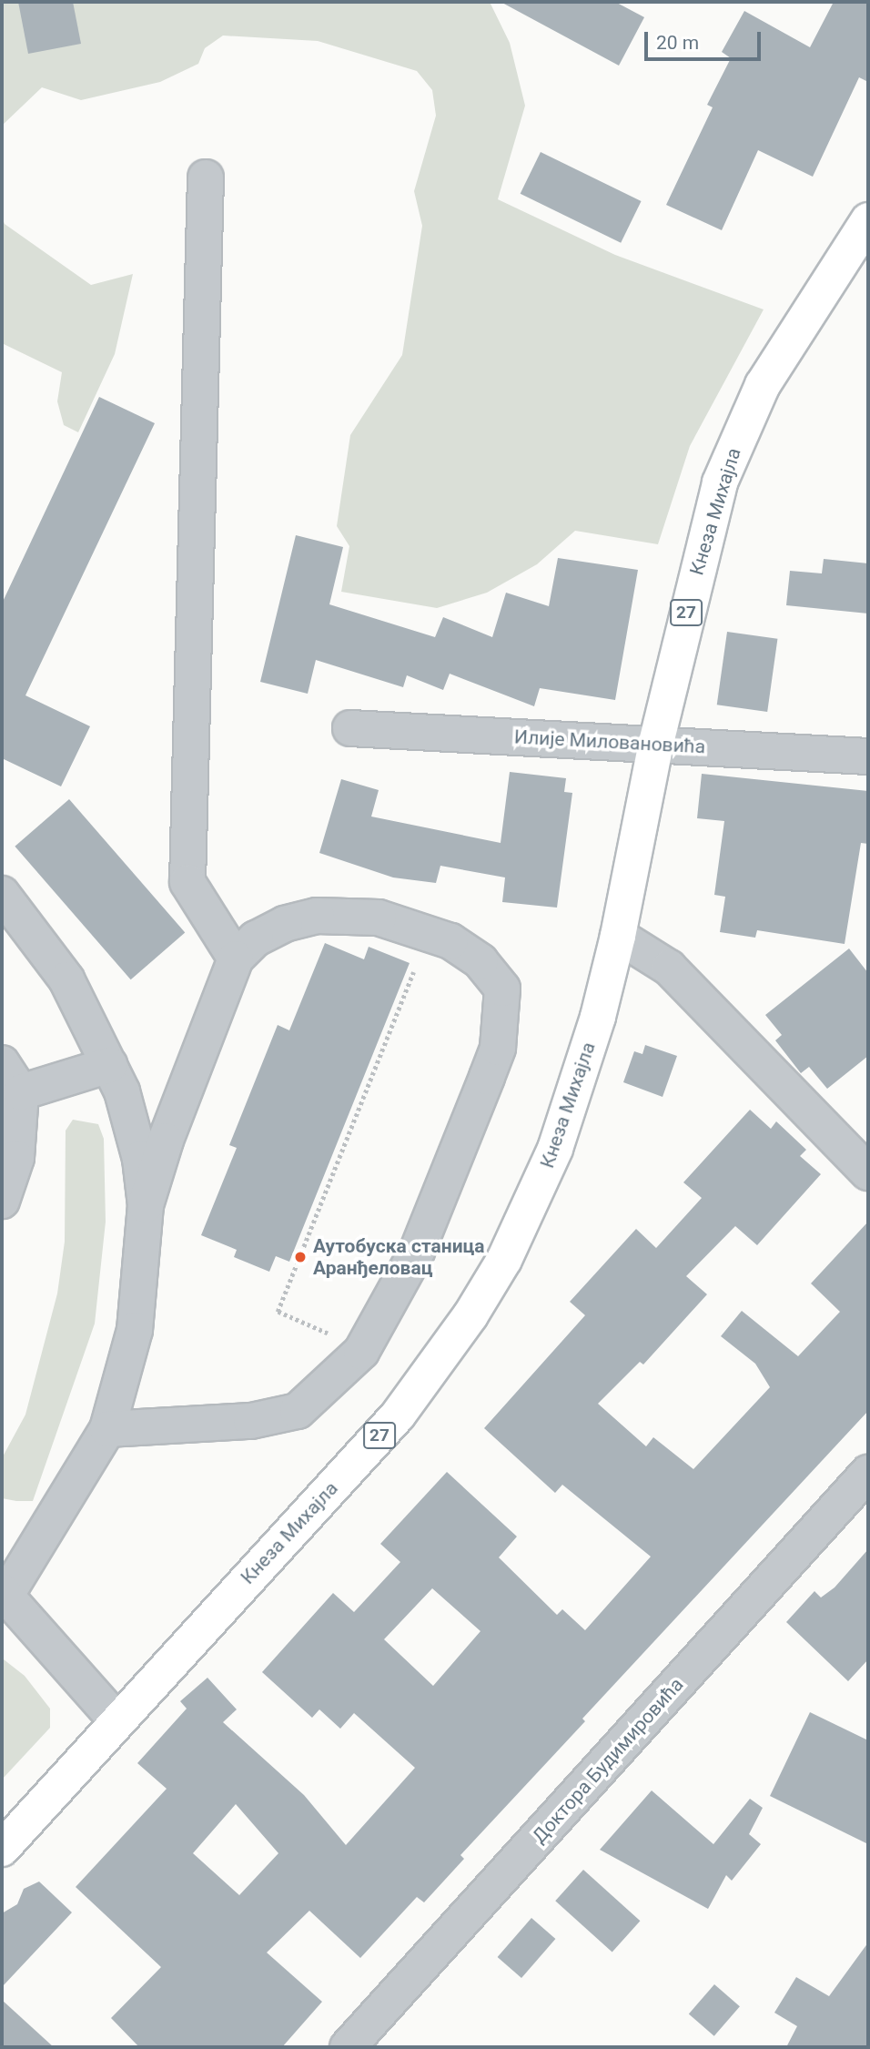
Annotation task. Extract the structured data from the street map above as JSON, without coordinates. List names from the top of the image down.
{
  "streets": {
    "main road": ["Кнеза Михајла", "27"],
    "street": ["Илије Миловановића", "Доктора Будимировића"]
  },
  "crossings": [
    ["Кнеза Михајла", "Илије Миловановића"]
  ],
  "places": ["Аутобуска станица Аранђеловац"],
  "scale_bar": "20 m"
}
